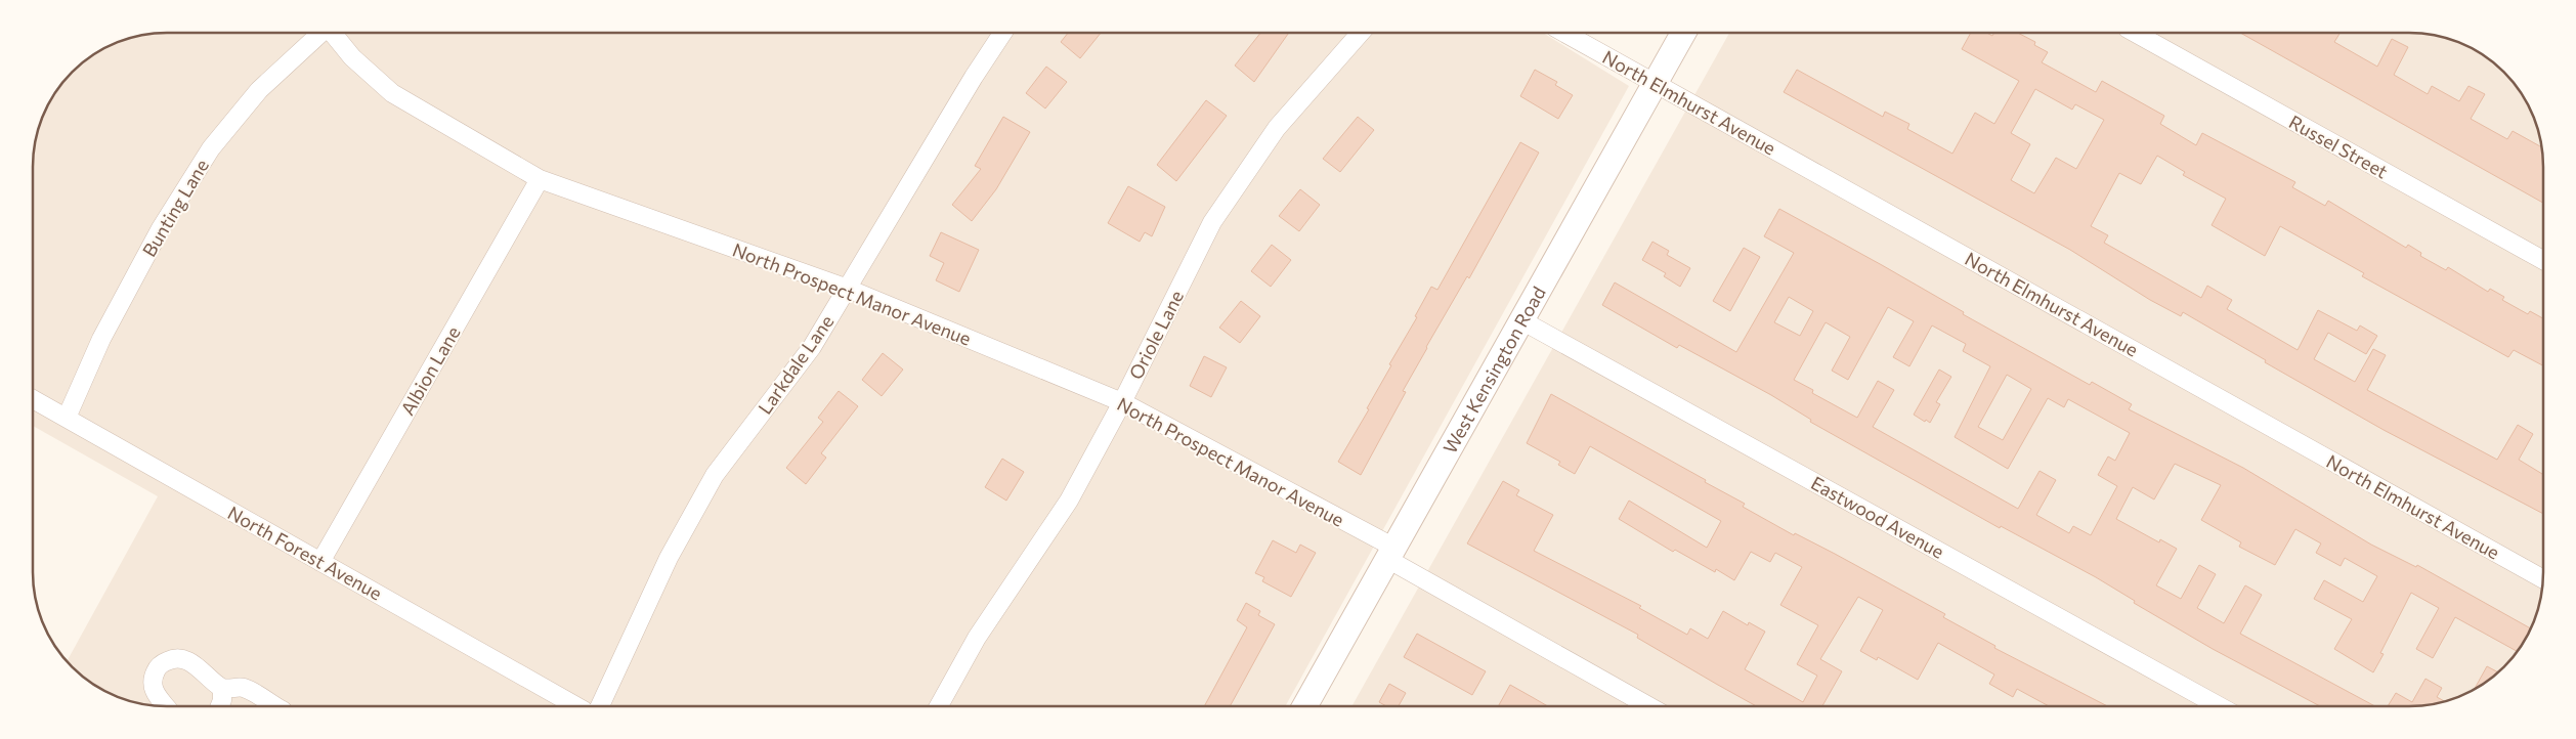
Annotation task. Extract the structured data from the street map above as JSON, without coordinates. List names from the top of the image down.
{
  "streets": {
    "main road": ["West Kensington Road"],
    "street": [
      "North Elmhurst Avenue",
      "Russel Street",
      "Bunting Lane",
      "North Prospect Manor Avenue",
      "Oriole Lane",
      "Larkdale Lane",
      "Albion Lane",
      "Eastwood Avenue",
      "North Forest Avenue"
    ]
  },
  "crossings": [
    ["North Elmhurst Avenue", "West Kensington Road"],
    ["Bunting Lane", "North Forest Avenue"],
    ["North Prospect Manor Avenue", "Oriole Lane"],
    ["North Prospect Manor Avenue", "Larkdale Lane"],
    ["North Prospect Manor Avenue", "West Kensington Road"],
    ["North Prospect Manor Avenue", "Albion Lane"],
    ["West Kensington Road", "Eastwood Avenue"],
    ["Albion Lane", "North Forest Avenue"]
  ]
}
